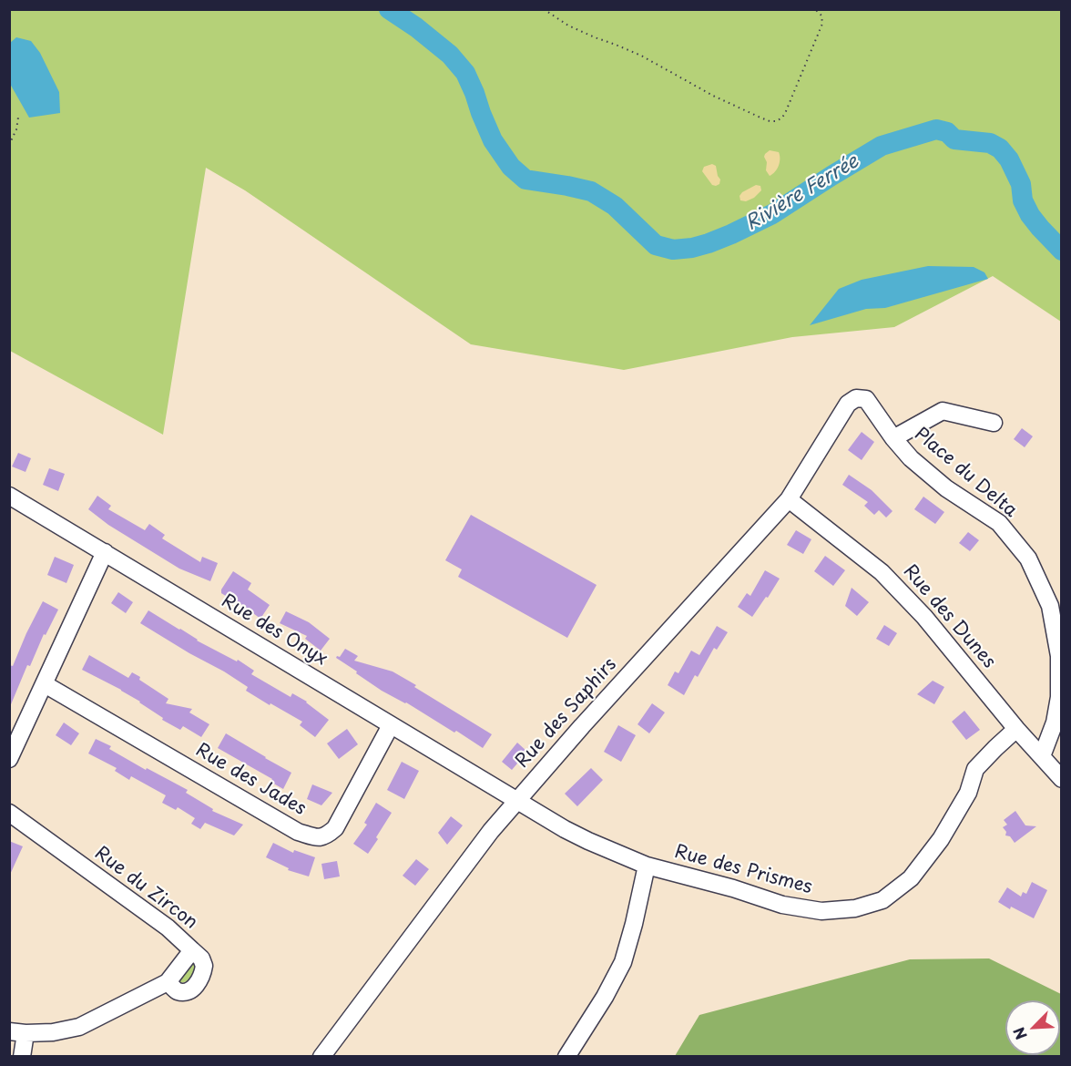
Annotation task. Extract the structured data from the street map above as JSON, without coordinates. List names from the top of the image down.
{
  "streets": {
    "street": [
      "Place du Delta",
      "Rue des Dunes",
      "Rue des Onyx",
      "Rue des Saphirs",
      "Rue des Jades",
      "Rue des Prismes",
      "Rue du Zircon"
    ]
  },
  "crossings": [
    ["Place du Delta", "Rue des Dunes"],
    ["Place du Delta", "Rue des Saphirs"],
    ["Rue des Dunes", "Rue des Saphirs"],
    ["Rue des Dunes", "Rue des Prismes"],
    ["Rue des Onyx", "Rue des Saphirs"],
    ["Rue des Onyx", "Rue des Jades"],
    ["Rue des Onyx", "Rue des Prismes"],
    ["Rue des Saphirs", "Rue des Prismes"]
  ],
  "water": ["Rivière Ferrée"],
  "north": "bottom left"
}
